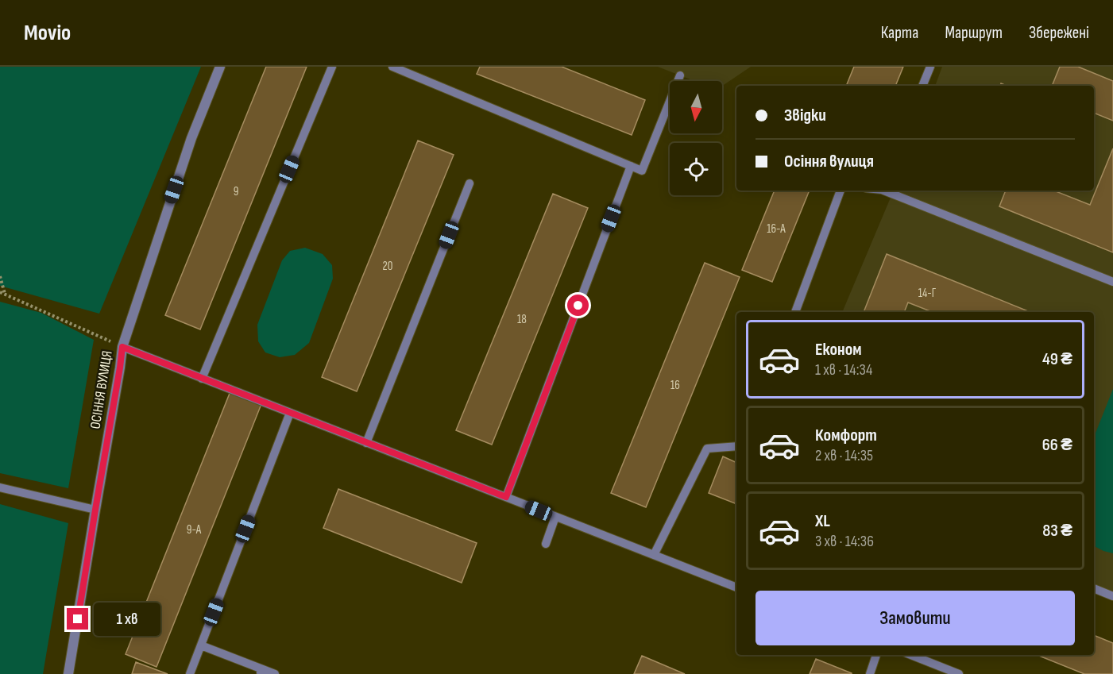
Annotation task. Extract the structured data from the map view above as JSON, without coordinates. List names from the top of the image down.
{
  "streets": {
    "street": ["ОСІННЯ ВУЛИЦЯ"]
  },
  "house_numbers": [
    "9",
    "16-А",
    "20",
    "14-Г",
    "18",
    "16",
    "9-А"
  ],
  "north": "bottom",
  "page": {
    "header": "Movio",
    "nav": ["Карта", "Маршрут", "Збережені"],
    "banner": ["Звідки", "Осіння вулиця"],
    "list": [
      {
        "name": "Економ",
        "note": "1 хв · 14:34",
        "value": "49 ₴"
      },
      {
        "name": "Комфорт",
        "note": "2 хв · 14:35",
        "value": "66 ₴"
      },
      {
        "name": "XL",
        "note": "3 хв · 14:36",
        "value": "83 ₴"
      }
    ],
    "buttons": "Замовити",
    "bubble": "1 хв"
  }
}
